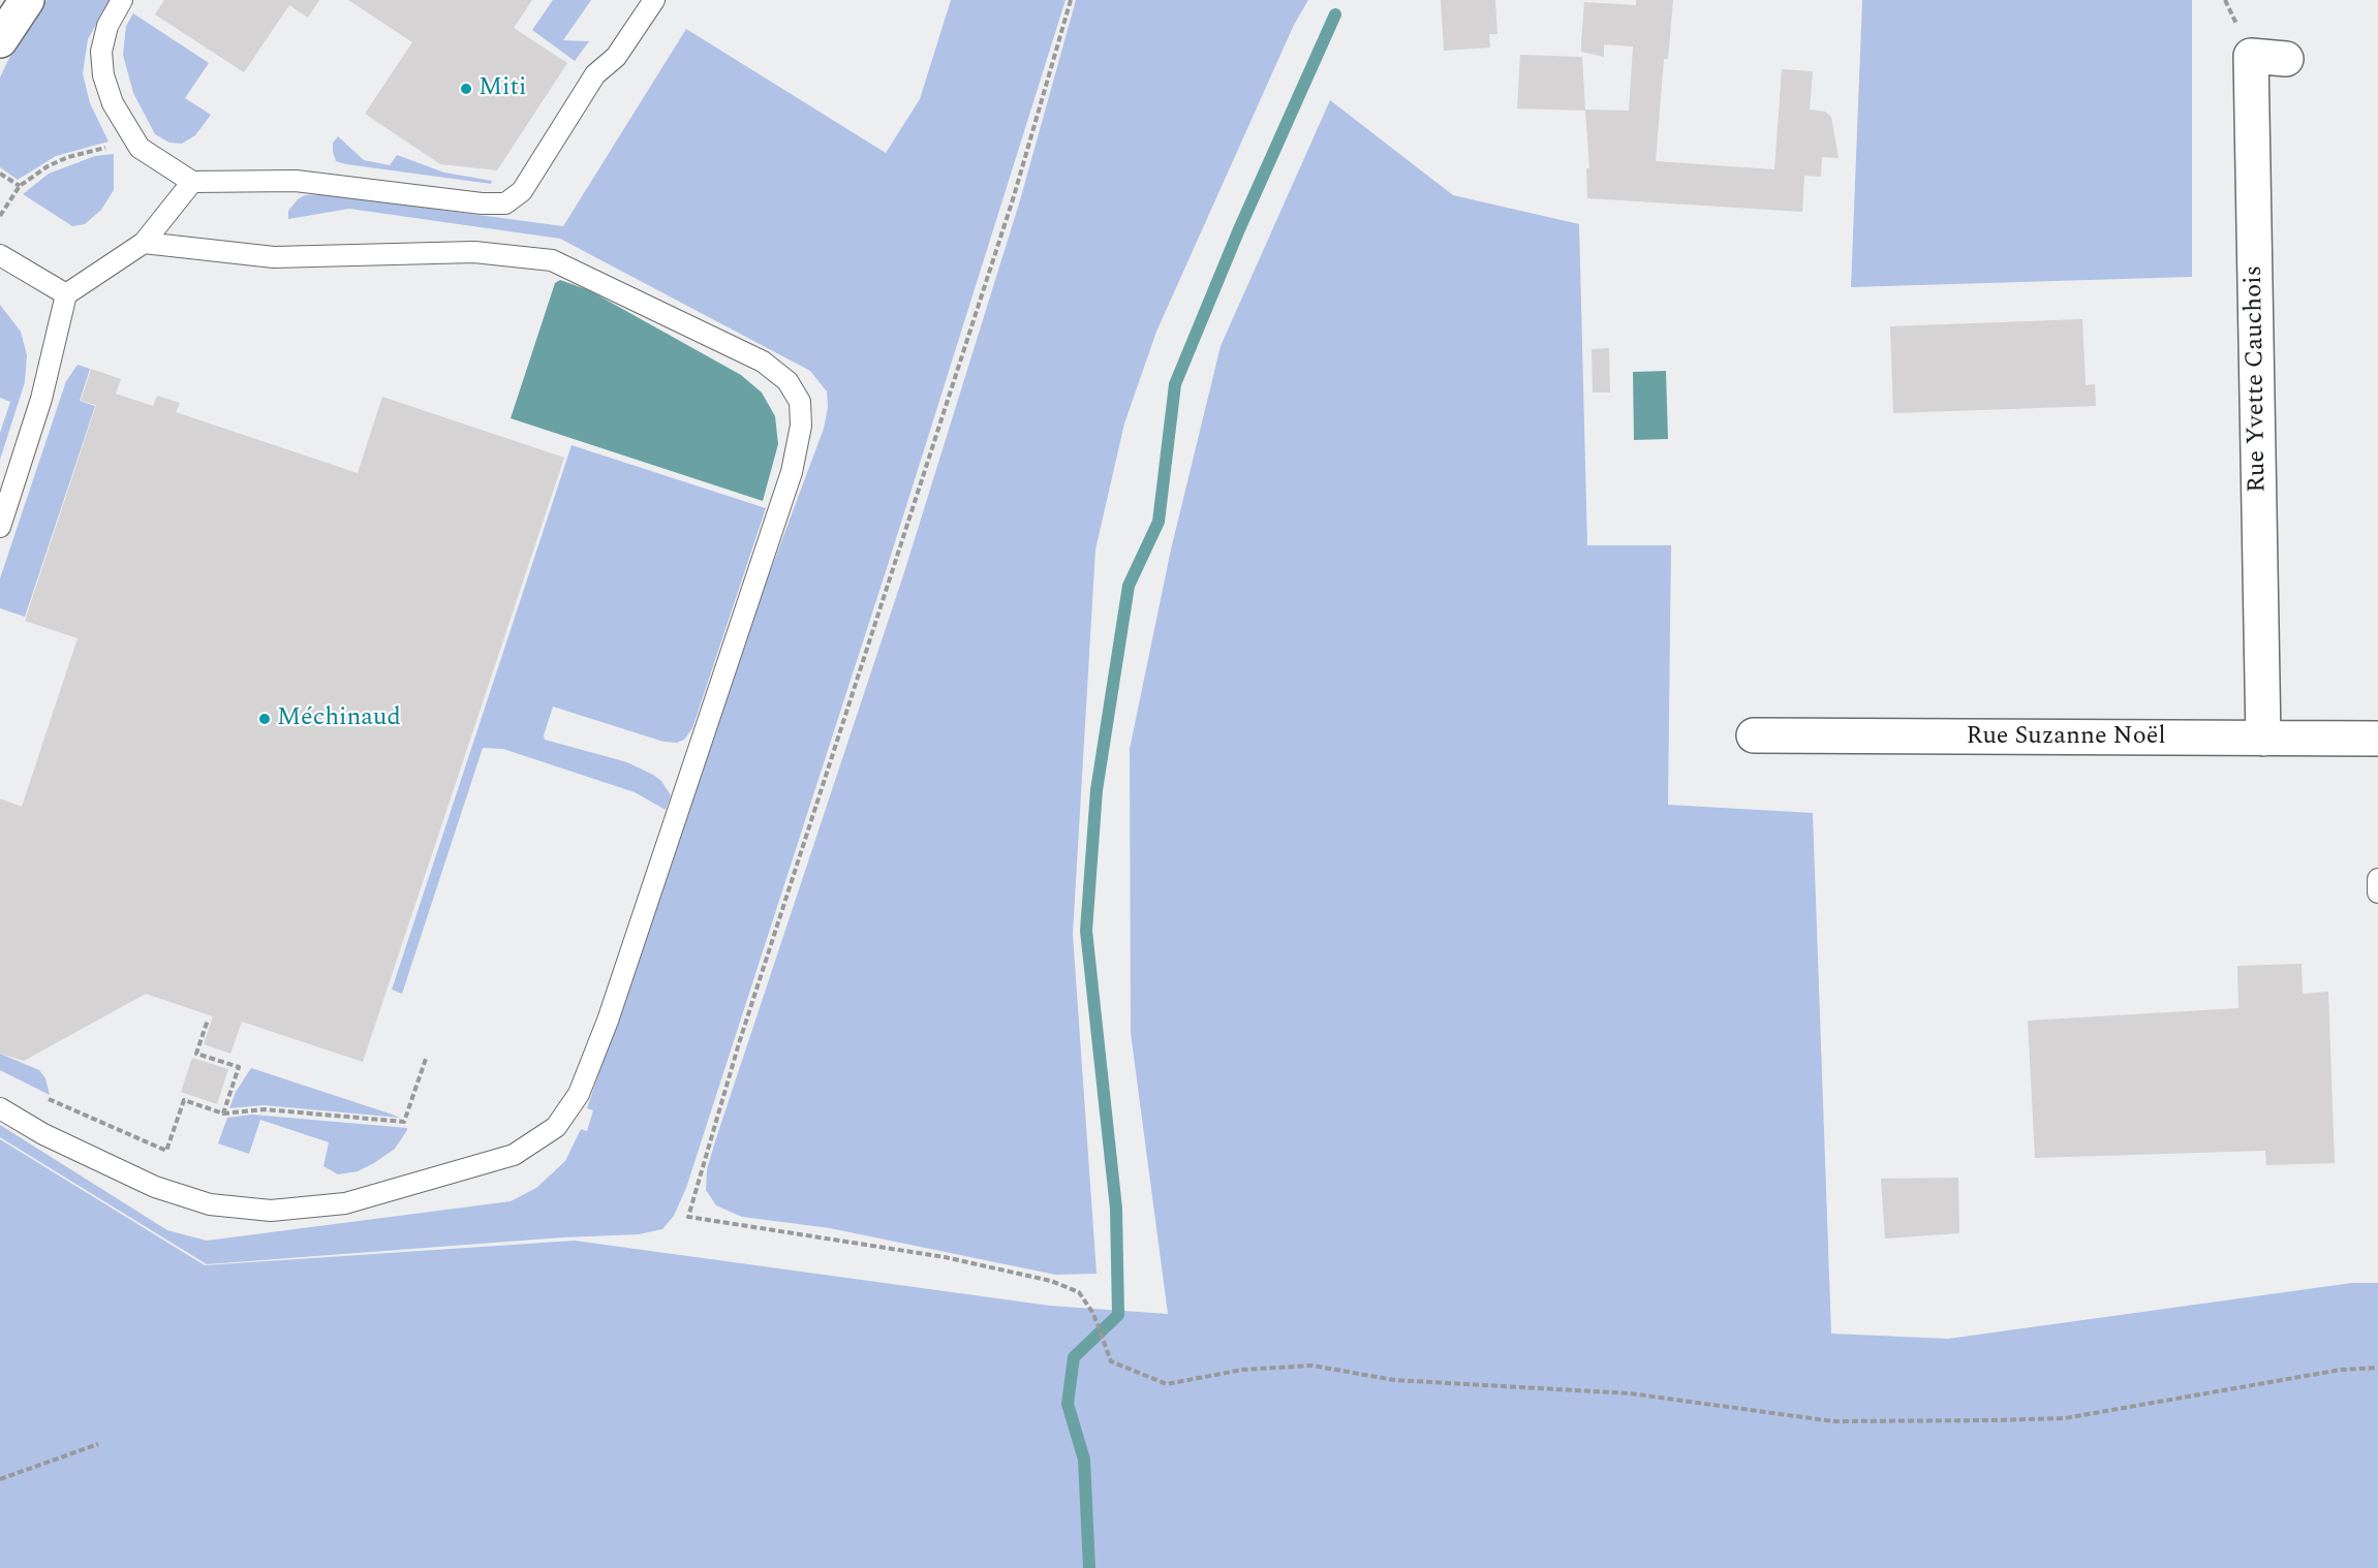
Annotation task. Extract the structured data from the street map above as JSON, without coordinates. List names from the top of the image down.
{
  "streets": {
    "street": ["Rue Yvette Cauchois", "Rue Suzanne Noël"]
  },
  "crossings": [
    ["Rue Yvette Cauchois", "Rue Suzanne Noël"]
  ],
  "places": ["Miti", "Méchinaud"]
}
